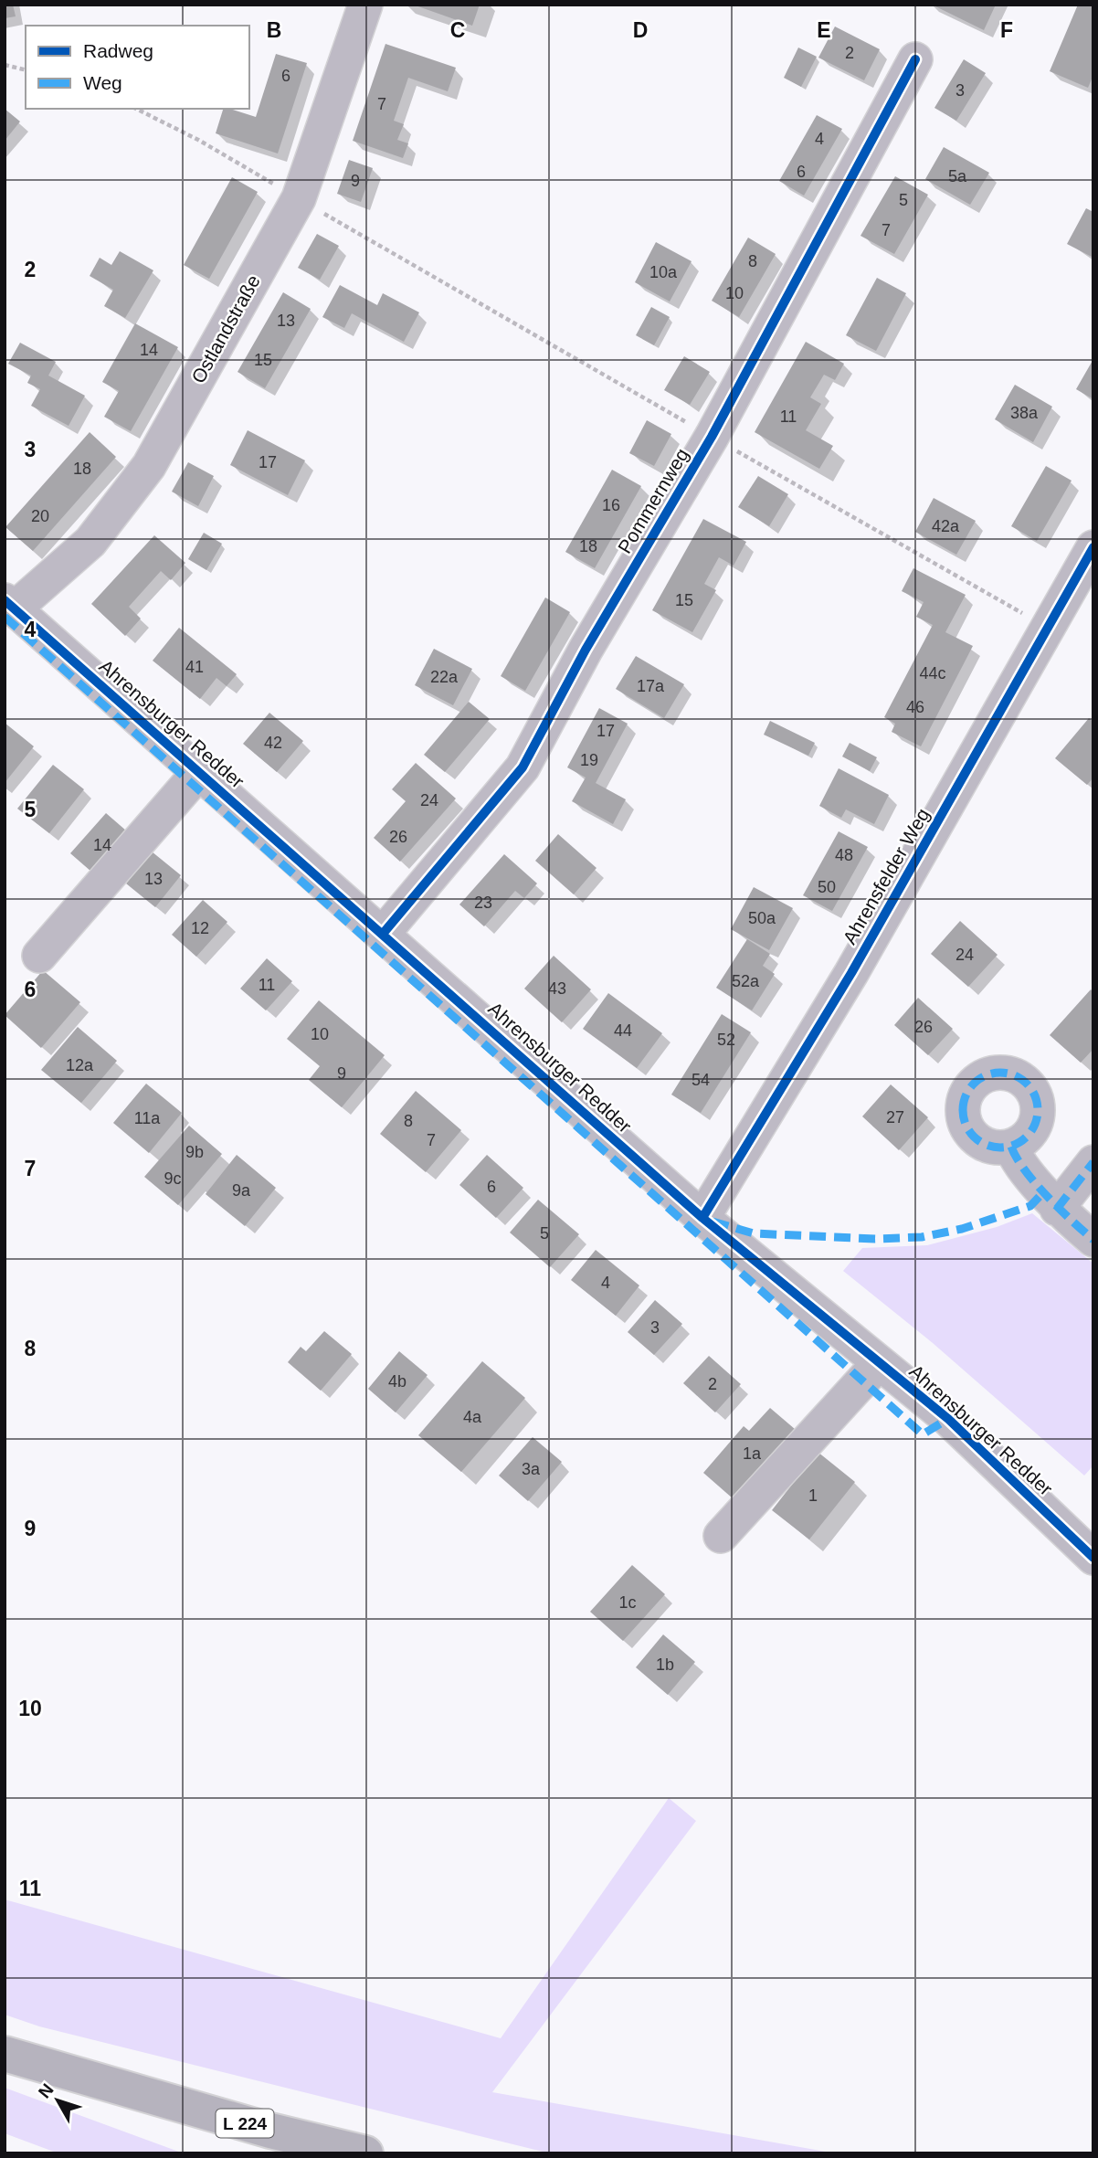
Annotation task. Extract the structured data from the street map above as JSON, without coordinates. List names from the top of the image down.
{
  "streets": {
    "main road": ["L 224"],
    "street": [
      "Ostlandstraße",
      "Pommernweg",
      "Ahrensburger Redder",
      "Ahrensfelder Weg"
    ]
  },
  "crossings": [
    ["Ostlandstraße", "Ahrensburger Redder"],
    ["Pommernweg", "Ahrensburger Redder"],
    ["Ahrensburger Redder", "Ahrensfelder Weg"]
  ],
  "house_numbers": [
    "2",
    "6",
    "3",
    "7",
    "4",
    "6",
    "5a",
    "9",
    "5",
    "7",
    "8",
    "10a",
    "10",
    "13",
    "14",
    "15",
    "38a",
    "11",
    "17",
    "18",
    "16",
    "20",
    "42a",
    "18",
    "15",
    "41",
    "44c",
    "22a",
    "17a",
    "46",
    "17",
    "42",
    "19",
    "24",
    "26",
    "14",
    "48",
    "13",
    "50",
    "23",
    "50a",
    "12",
    "24",
    "52a",
    "11",
    "43",
    "26",
    "44",
    "10",
    "52",
    "12a",
    "9",
    "54",
    "27",
    "11a",
    "8",
    "7",
    "9b",
    "9c",
    "6",
    "9a",
    "5",
    "4",
    "3",
    "4b",
    "2",
    "4a",
    "1a",
    "3a",
    "1",
    "1c",
    "1b"
  ],
  "legend": ["Radweg", "Weg"],
  "north": "top left",
  "grid": {
    "columns": [
      "B",
      "C",
      "D",
      "E",
      "F"
    ],
    "rows": [
      "2",
      "3",
      "4",
      "5",
      "6",
      "7",
      "8",
      "9",
      "10",
      "11"
    ]
  }
}
